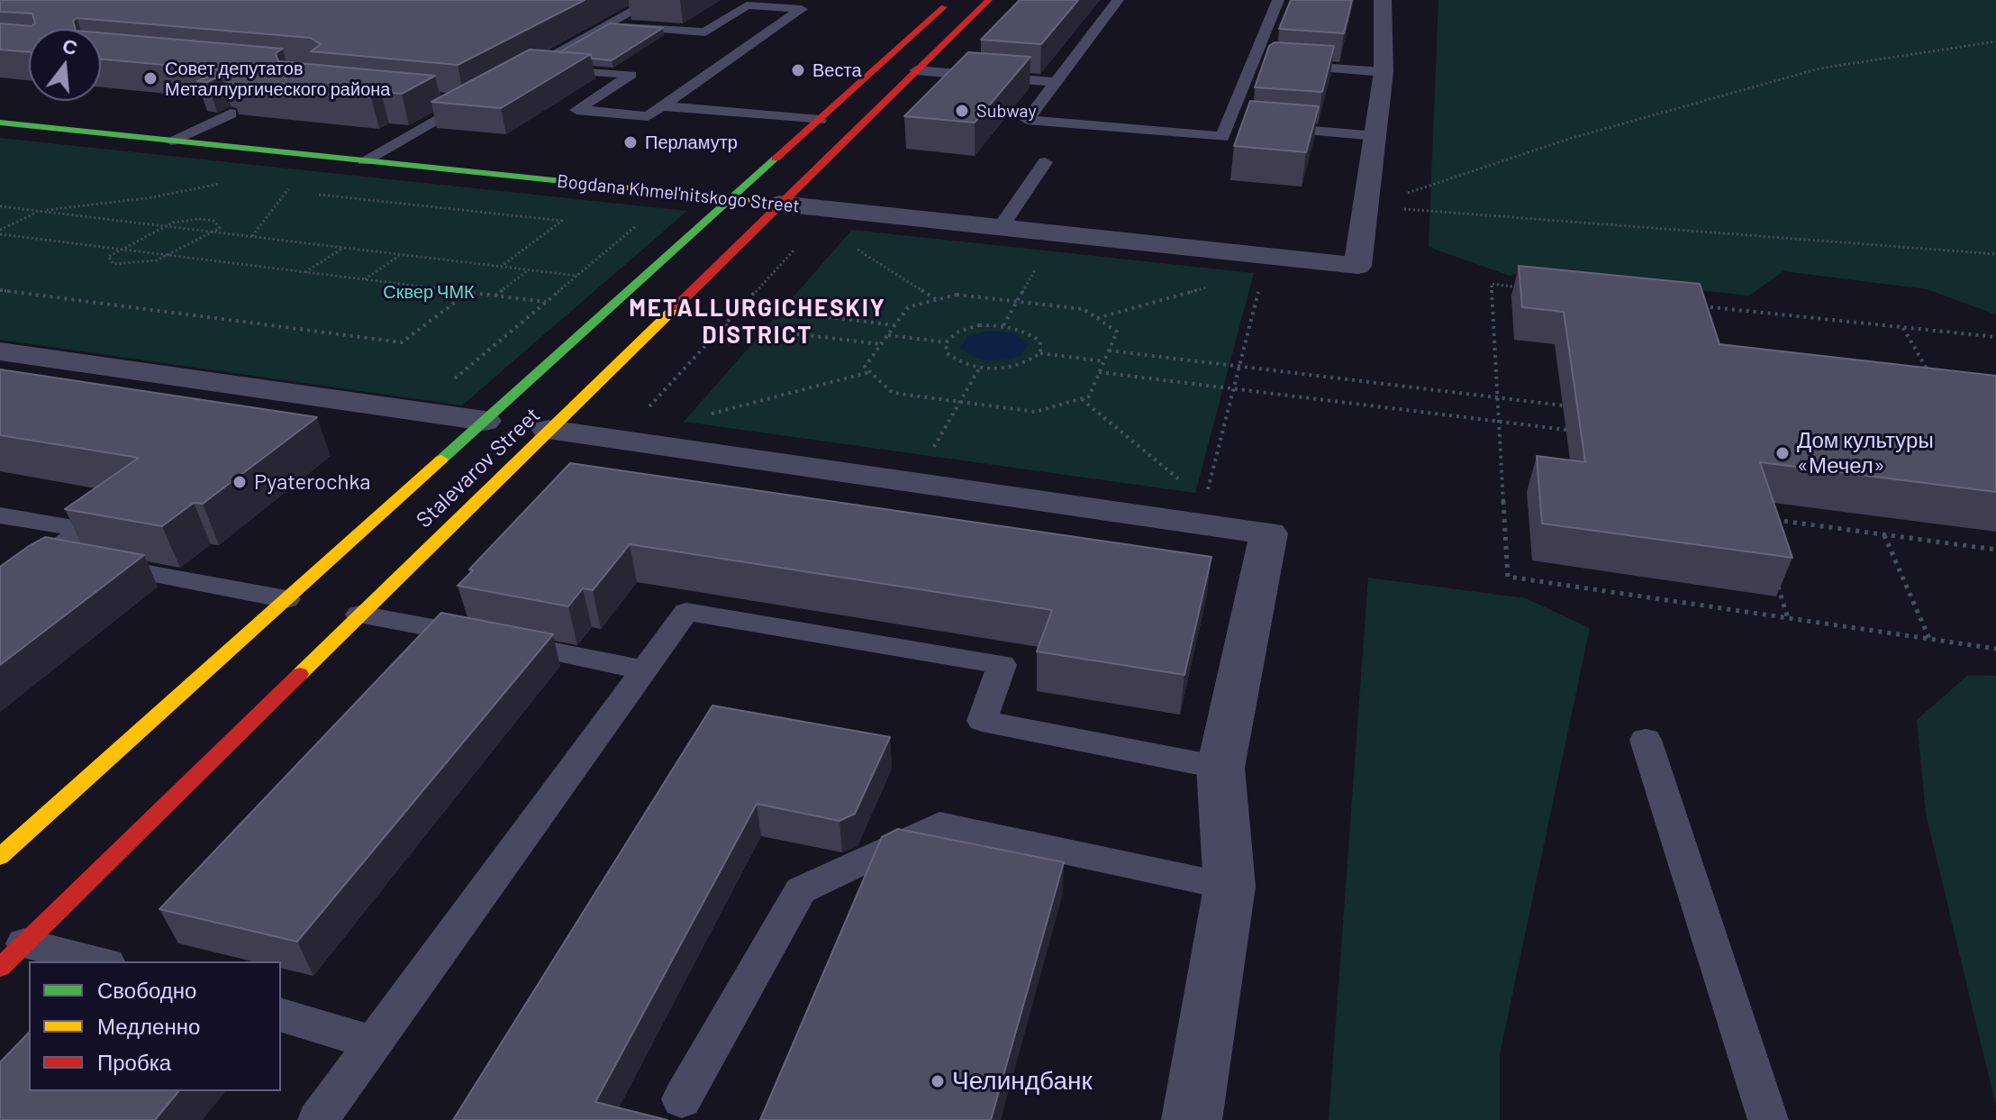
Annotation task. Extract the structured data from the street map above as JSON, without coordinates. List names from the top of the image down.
{
  "streets": {
    "main road": ["Bogdana Khmel'nitskogo Street", "Stalevarov Street"]
  },
  "crossings": [
    ["Bogdana Khmel'nitskogo Street", "Stalevarov Street"]
  ],
  "districts": ["METALLURGICHESKIY DISTRICT"],
  "parks": ["Сквер ЧМК"],
  "places": [
    "Веста",
    "Совет депутатов Металлургического района",
    "Subway",
    "Перламутр",
    "Дом культуры «Мечел»",
    "Pyaterochka",
    "Челиндбанк"
  ],
  "legend": ["Свободно", "Медленно", "Пробка"],
  "north": "top"
}
